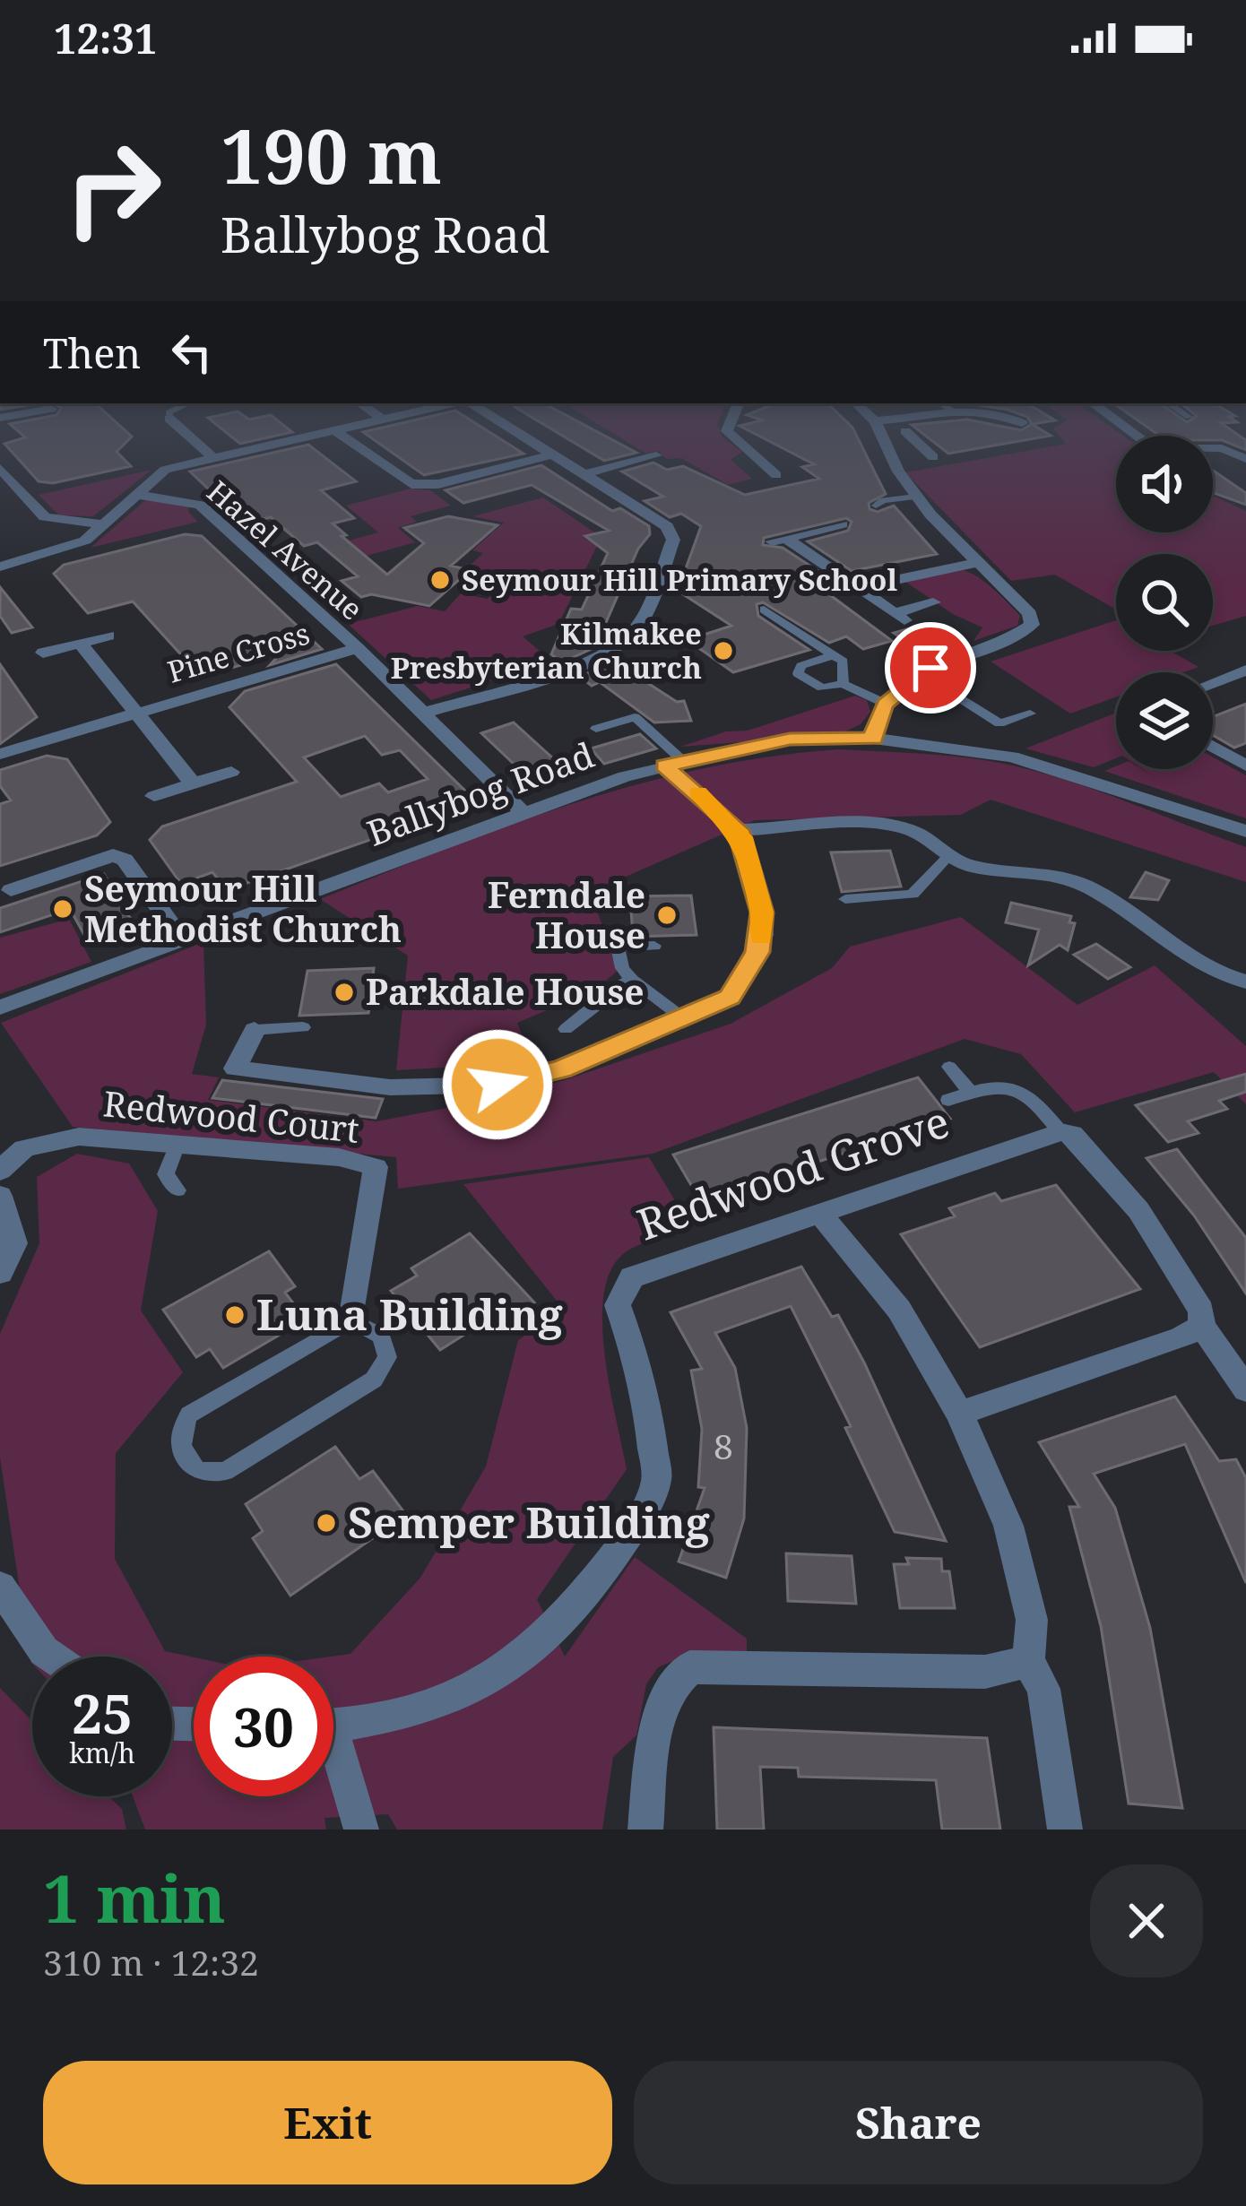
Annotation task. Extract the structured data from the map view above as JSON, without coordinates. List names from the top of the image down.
{
  "streets": {
    "street": [
      "Hazel Avenue",
      "Pine Cross",
      "Ballybog Road",
      "Redwood Court",
      "Redwood Grove"
    ]
  },
  "crossings": [
    ["Hazel Avenue", "Pine Cross"],
    ["Hazel Avenue", "Ballybog Road"]
  ],
  "places": [
    "Seymour Hill Primary School",
    "Kilmakee Presbyterian Church",
    "Seymour Hill Methodist Church",
    "Ferndale House",
    "Parkdale House",
    "Luna Building",
    "Semper Building"
  ],
  "house_numbers": ["8"],
  "page": {
    "status": "12:31",
    "turn": ["190 m", "Ballybog Road"],
    "then": "Then",
    "speed": "25 km/h",
    "limit": "30",
    "heading": ["1 min", "310 m · 12:32"],
    "buttons": ["Exit", "Share"]
  }
}
